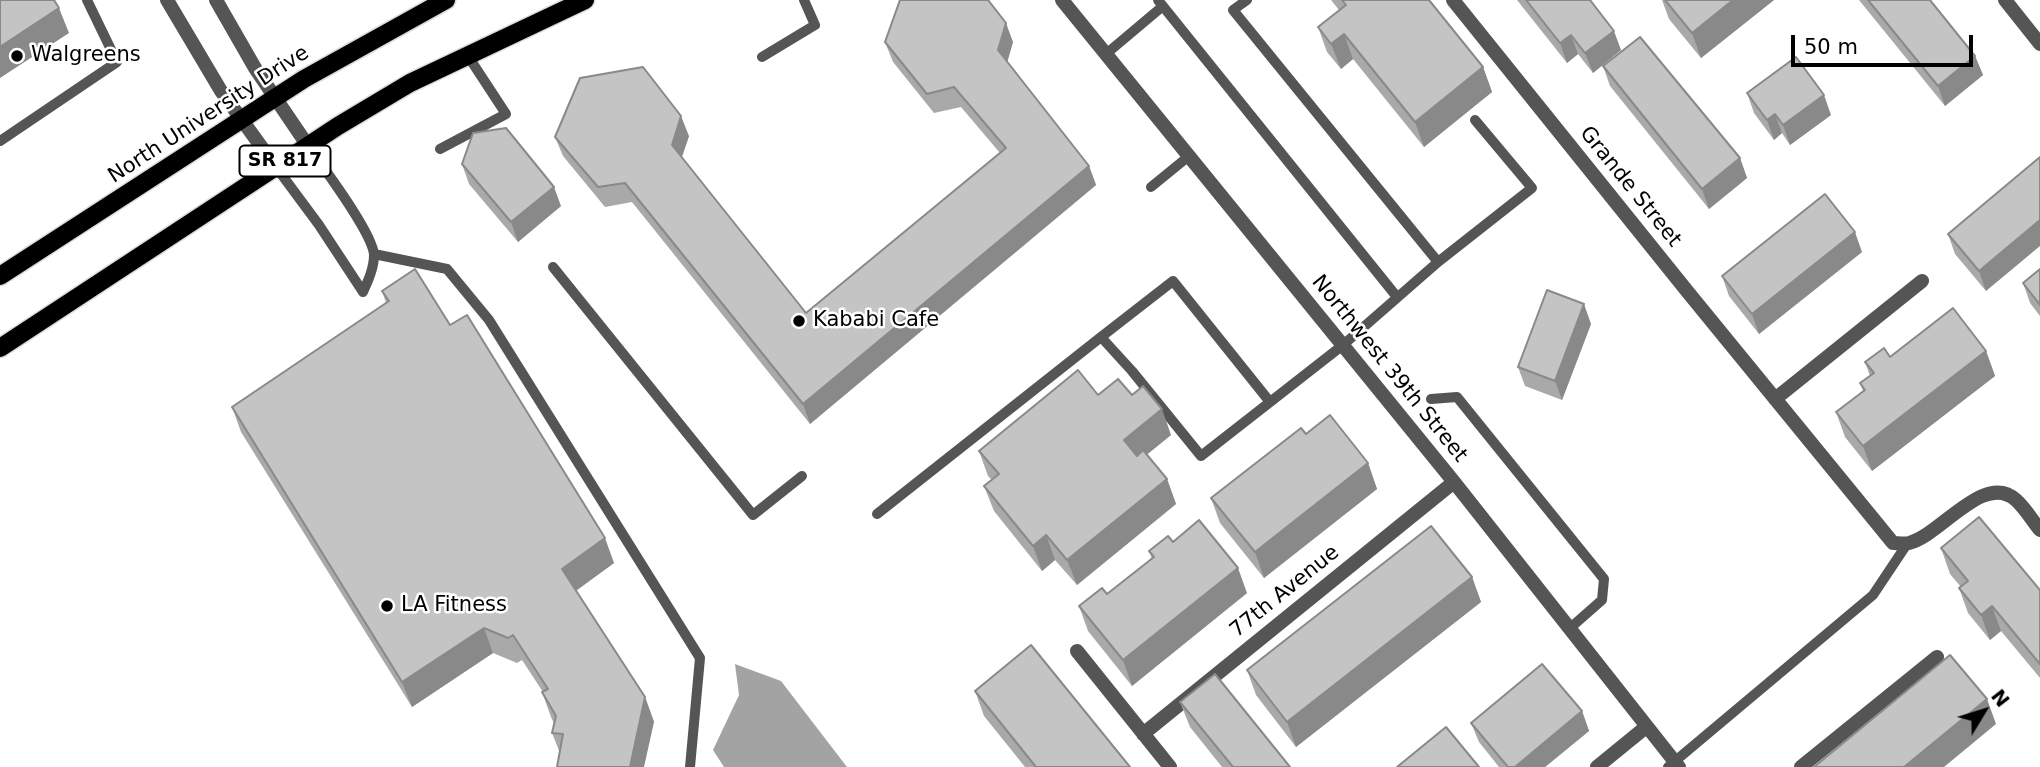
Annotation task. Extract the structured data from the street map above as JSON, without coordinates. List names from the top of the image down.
{
  "streets": {
    "main road": ["North University Drive", "SR 817"],
    "street": ["Grande Street", "Northwest 39th Street", "77th Avenue"]
  },
  "crossings": [
    ["Northwest 39th Street", "77th Avenue"]
  ],
  "places": ["Walgreens", "Kababi Cafe", "LA Fitness"],
  "scale_bar": "50 m",
  "north": "top right"
}
